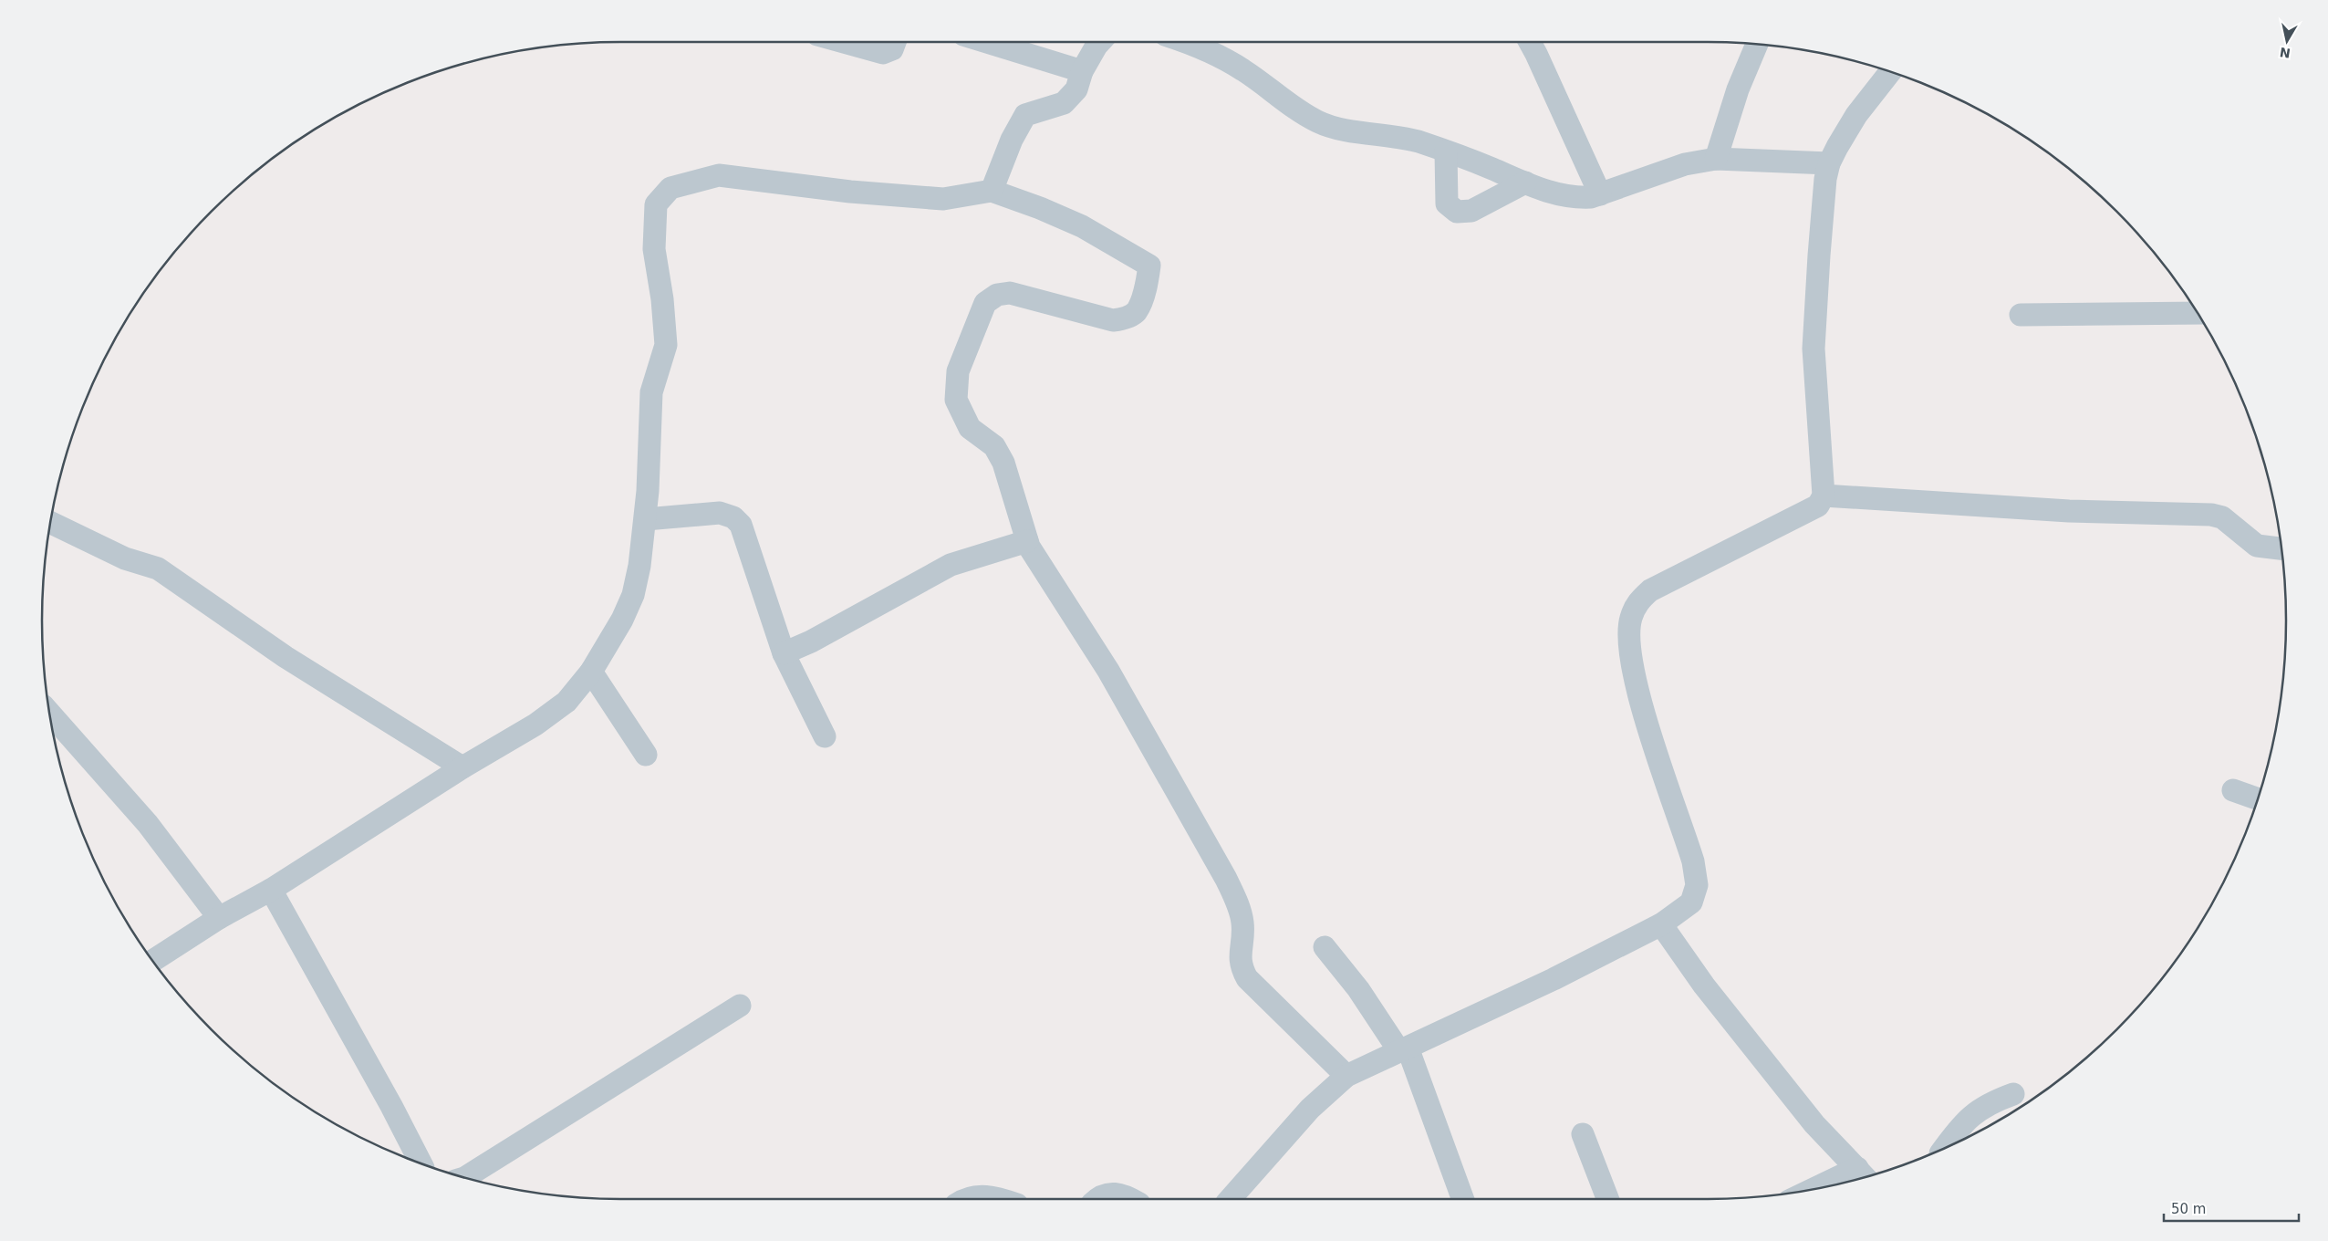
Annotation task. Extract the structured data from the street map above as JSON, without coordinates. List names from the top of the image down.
{
  "scale_bar": "50 m",
  "north": "bottom"
}
